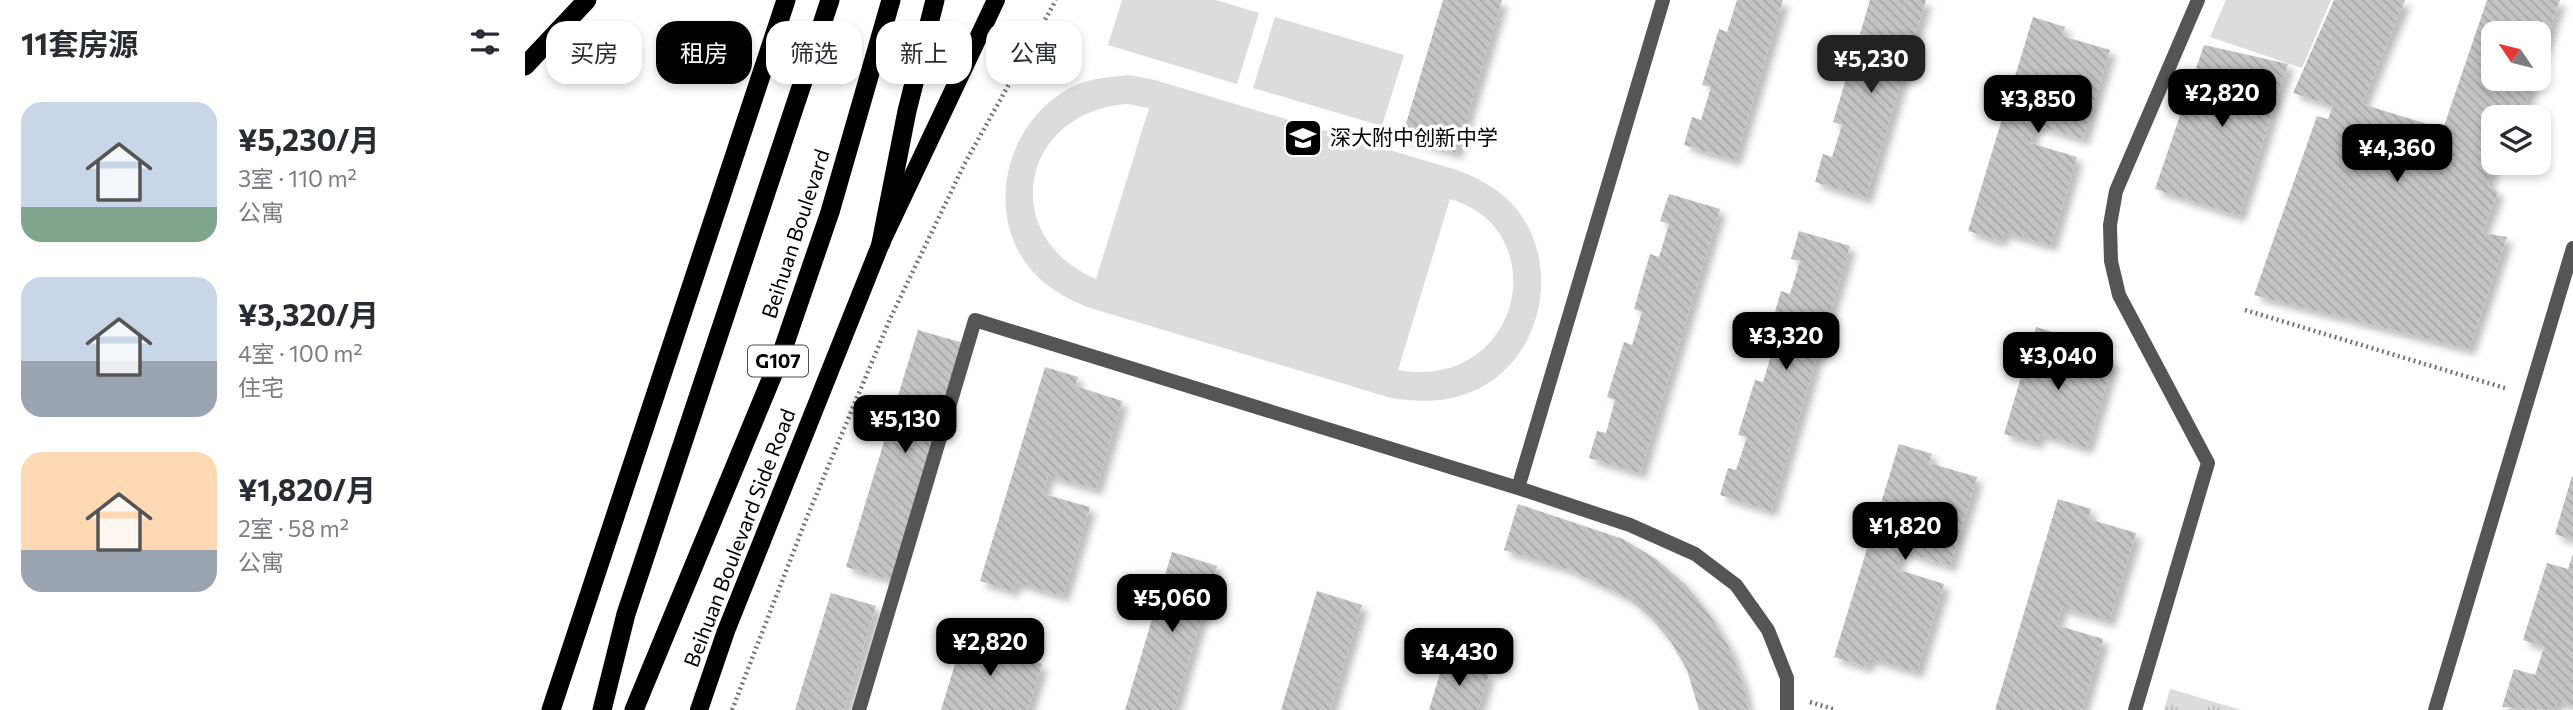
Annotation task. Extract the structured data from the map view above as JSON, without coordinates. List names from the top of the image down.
{
  "streets": {
    "highway": ["Beihuan Boulevard", "G107"],
    "main road": ["Beihuan Boulevard Side Road"]
  },
  "places": {
    "school or university": ["深大附中创新中学"]
  },
  "north": "top left",
  "page": {
    "heading": "11套房源",
    "chip": [
      "买房",
      "租房",
      "筛选",
      "新上",
      "公寓"
    ],
    "price": [
      "¥5,230",
      "¥2,820",
      "¥3,850",
      "¥4,360",
      "¥3,320",
      "¥3,040",
      "¥5,130",
      "¥1,820",
      "¥5,060",
      "¥2,820",
      "¥4,430"
    ],
    "list": [
      {
        "name": "¥5,230/月",
        "note": "3室 · 110 m² · 公寓"
      },
      {
        "name": "¥3,320/月",
        "note": "4室 · 100 m² · 住宅"
      },
      {
        "name": "¥1,820/月",
        "note": "2室 · 58 m² · 公寓"
      }
    ]
  }
}
